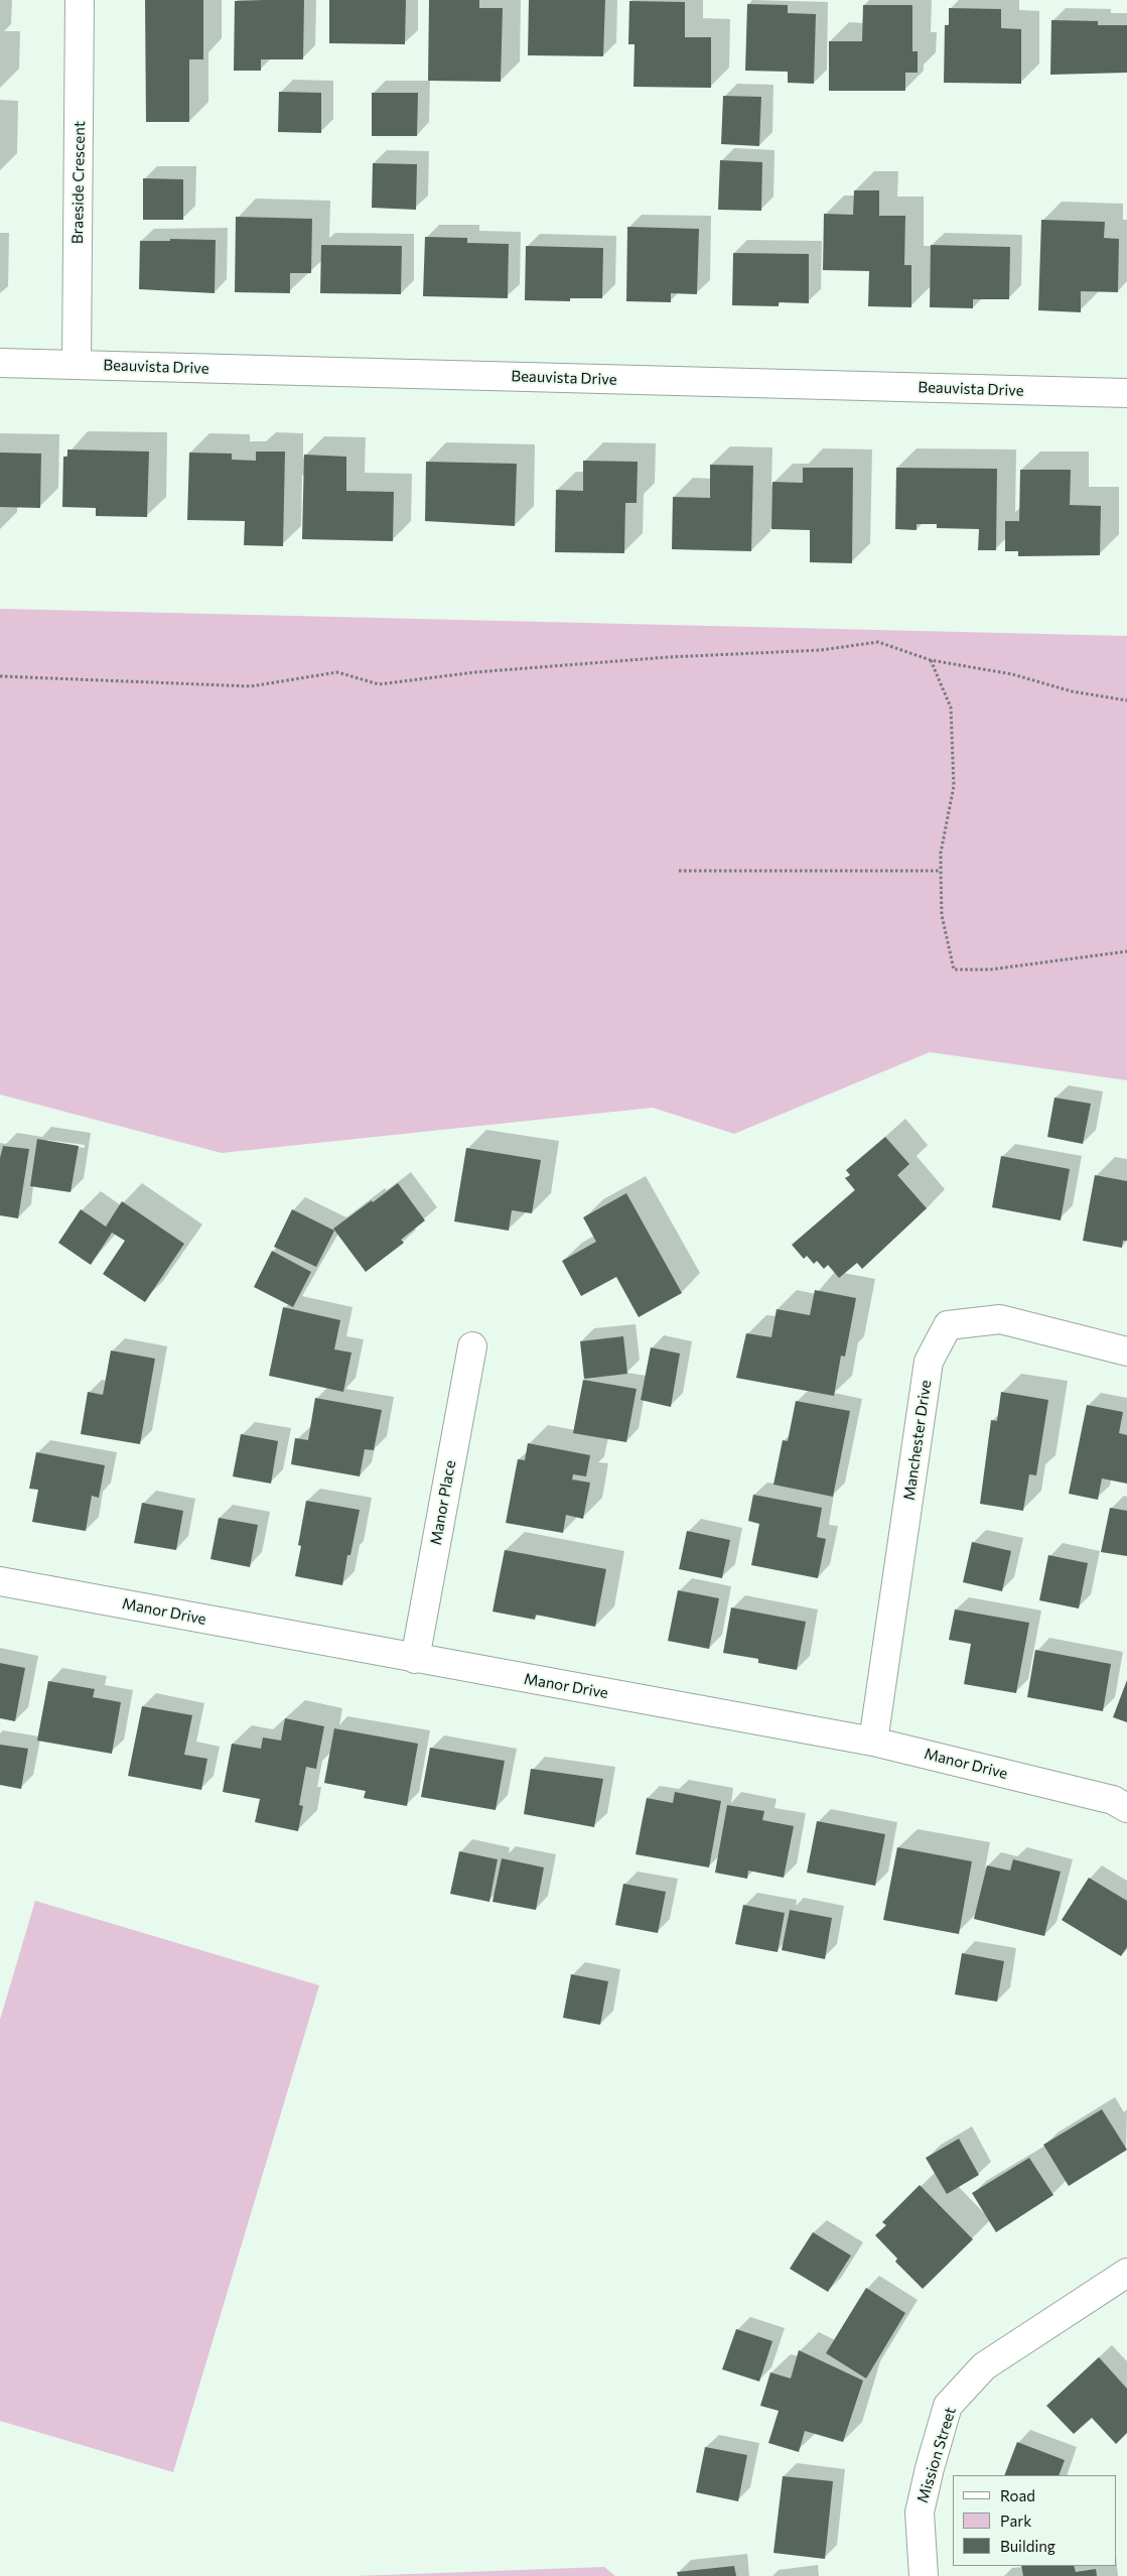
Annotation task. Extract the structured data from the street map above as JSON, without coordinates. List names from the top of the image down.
{
  "streets": {
    "street": [
      "Braeside Crescent",
      "Beauvista Drive",
      "Manchester Drive",
      "Manor Place",
      "Manor Drive",
      "Mission Street"
    ]
  },
  "crossings": [
    ["Braeside Crescent", "Beauvista Drive"],
    ["Manchester Drive", "Manor Drive"],
    ["Manor Place", "Manor Drive"]
  ],
  "legend": ["Road", "Park", "Building"]
}
